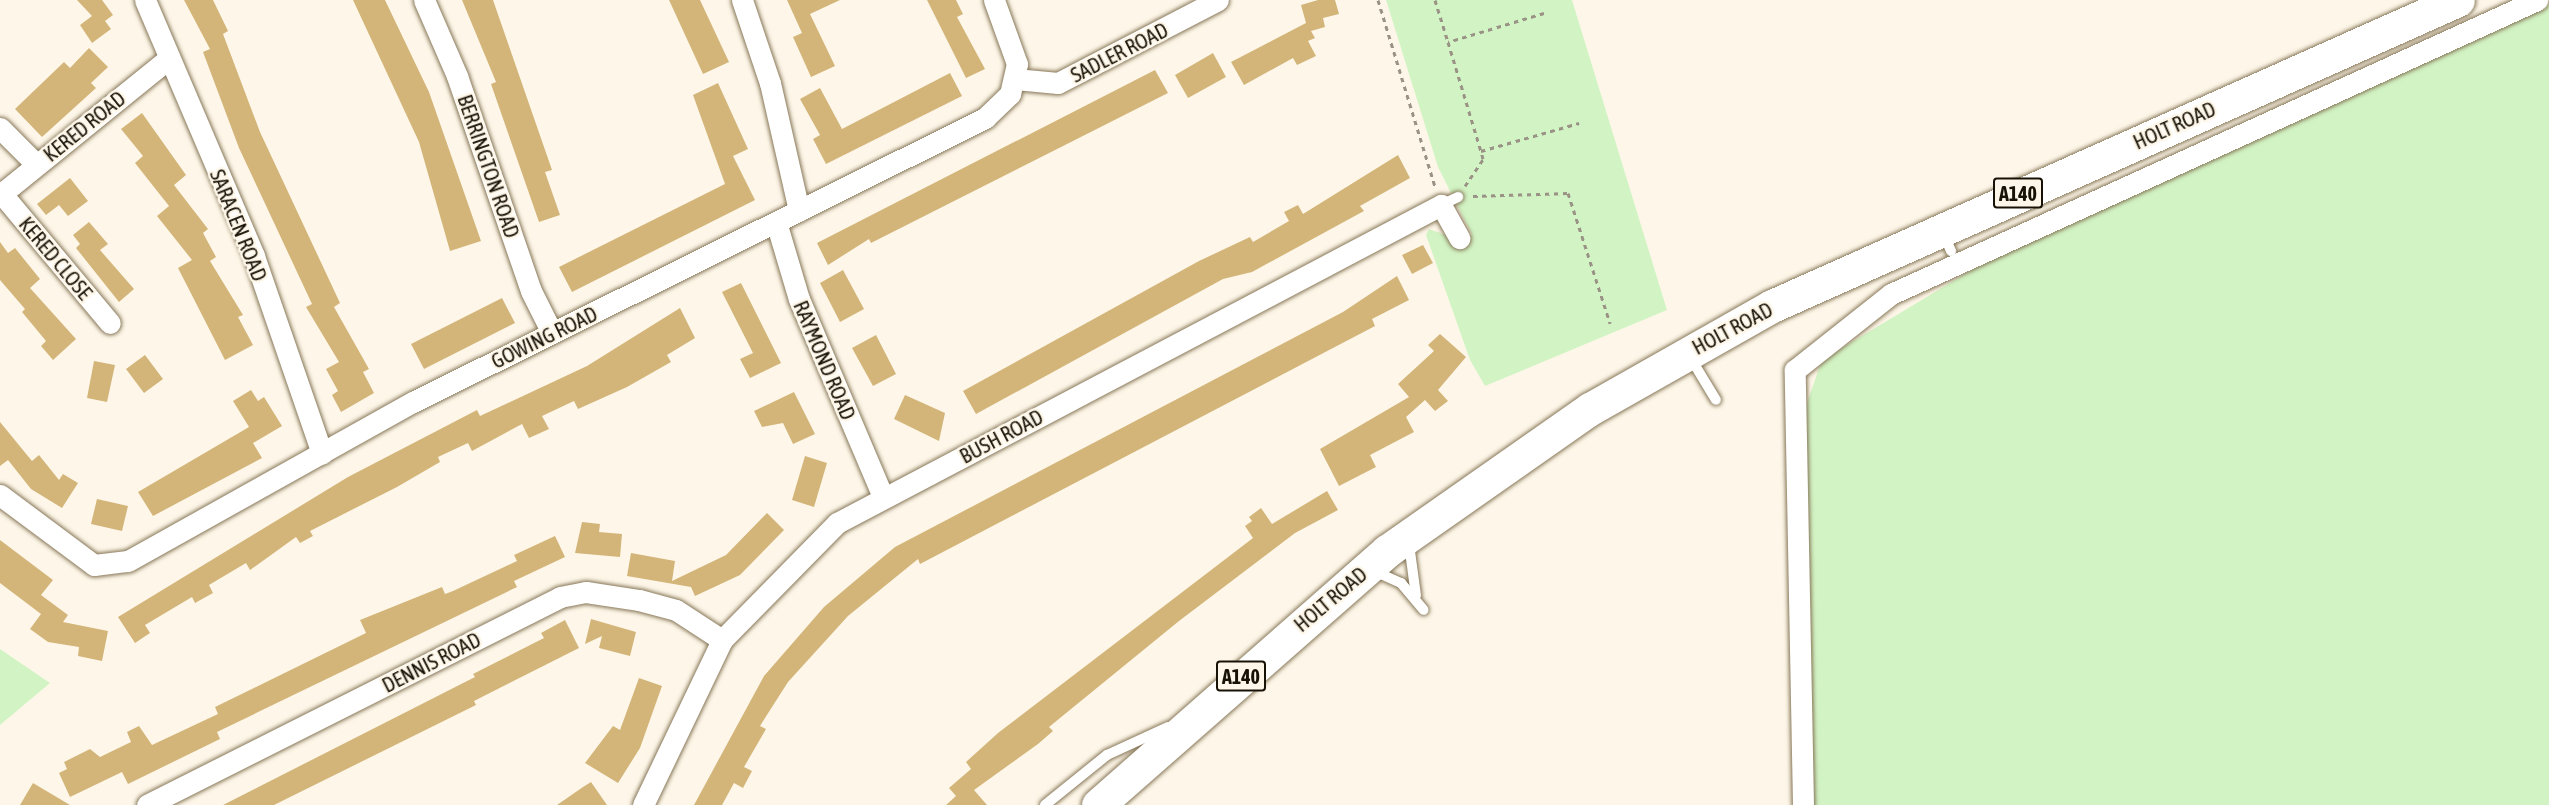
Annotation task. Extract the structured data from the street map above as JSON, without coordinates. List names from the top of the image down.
{
  "streets": {
    "highway": ["HOLT ROAD", "A140"],
    "street": [
      "SADLER ROAD",
      "KERED ROAD",
      "BERRINGTON ROAD",
      "SARACEN ROAD",
      "KERED CLOSE",
      "GOWING ROAD",
      "RAYMOND ROAD",
      "BUSH ROAD",
      "DENNIS ROAD"
    ]
  },
  "crossings": [
    ["SADLER ROAD", "GOWING ROAD"],
    ["KERED ROAD", "SARACEN ROAD"],
    ["KERED ROAD", "KERED CLOSE"],
    ["BERRINGTON ROAD", "GOWING ROAD"],
    ["SARACEN ROAD", "GOWING ROAD"],
    ["GOWING ROAD", "RAYMOND ROAD"],
    ["RAYMOND ROAD", "BUSH ROAD"],
    ["BUSH ROAD", "DENNIS ROAD"]
  ]
}
